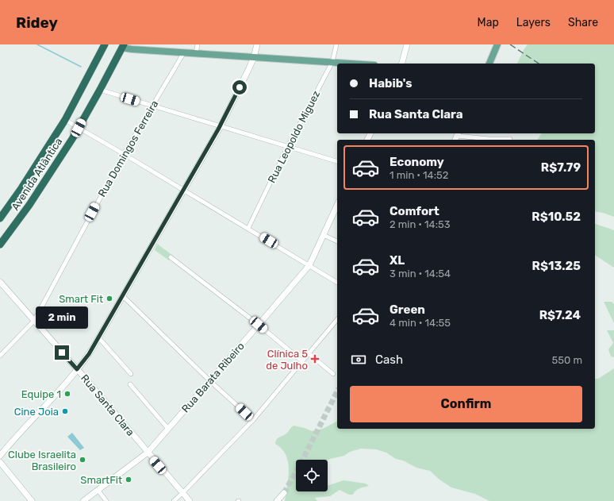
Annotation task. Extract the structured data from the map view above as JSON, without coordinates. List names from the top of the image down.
{
  "streets": {
    "highway": ["Avenida Atlântica"],
    "main road": ["Rua Barata Ribeiro", "Rua Santa Clara"],
    "street": ["Rua Leopoldo Miguez", "Rua Domingos Ferreira"]
  },
  "crossings": [
    ["Rua Domingos Ferreira", "Rua Santa Clara"],
    ["Rua Barata Ribeiro", "Rua Santa Clara"]
  ],
  "places": {
    "other": [
      "Smart Fit",
      "Equipe 1",
      "Cine Joia",
      "Clube Israelita Brasileiro",
      "SmartFit"
    ],
    "health": ["Clínica 5 de Julho"]
  },
  "page": {
    "header": "Ridey",
    "nav": ["Map", "Layers", "Share"],
    "banner": ["Habib's", "Rua Santa Clara"],
    "list": [
      {
        "name": "Economy",
        "note": "1 min · 14:52",
        "value": "R$7.79"
      },
      {
        "name": "Comfort",
        "note": "2 min · 14:53",
        "value": "R$10.52"
      },
      {
        "name": "XL",
        "note": "3 min · 14:54",
        "value": "R$13.25"
      },
      {
        "name": "Green",
        "note": "4 min · 14:55",
        "value": "R$7.24"
      }
    ],
    "bubble": "2 min",
    "pay": ["Cash", "550 m"],
    "buttons": "Confirm"
  }
}
